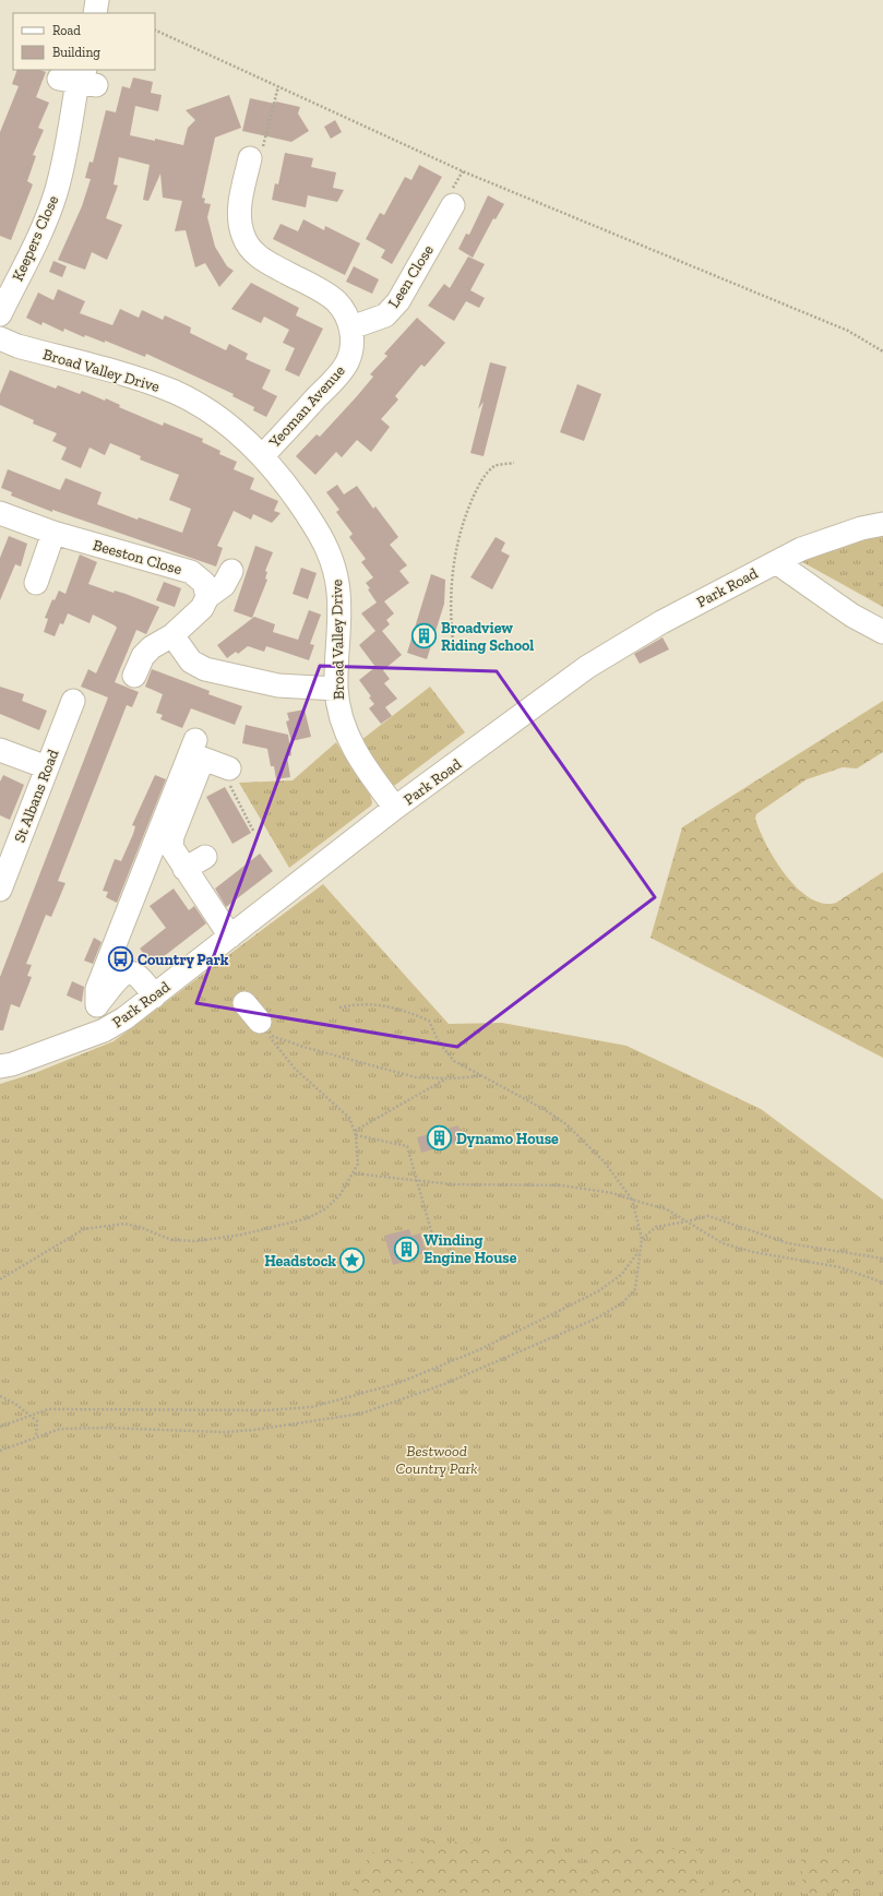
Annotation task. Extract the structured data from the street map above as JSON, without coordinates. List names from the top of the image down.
{
  "streets": {
    "street": [
      "Keepers Close",
      "Leen Close",
      "Broad Valley Drive",
      "Yeoman Avenue",
      "Beeston Close",
      "Park Road",
      "St Albans Road"
    ]
  },
  "crossings": [
    ["Leen Close", "Yeoman Avenue"],
    ["Broad Valley Drive", "Yeoman Avenue"],
    ["Broad Valley Drive", "Park Road"]
  ],
  "parks": ["Bestwood Country Park"],
  "places": {
    "building": ["Broadview Riding School", "Dynamo House", "Winding Engine House"],
    "bus stop": ["Country Park"],
    "place": ["Headstock"]
  },
  "legend": ["Road", "Building"]
}
